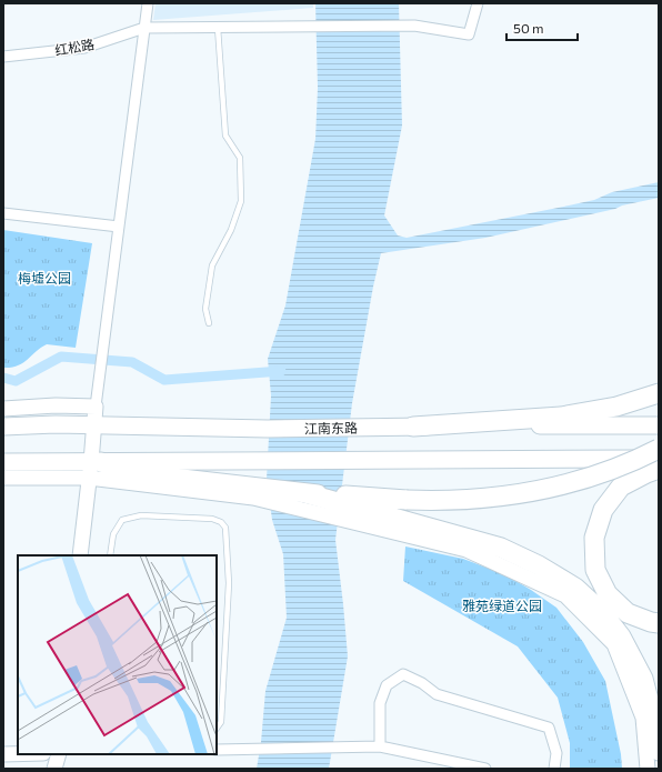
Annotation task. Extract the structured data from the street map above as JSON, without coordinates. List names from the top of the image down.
{
  "streets": {
    "main road": ["江南东路"],
    "street": ["红松路"]
  },
  "parks": ["梅墟公园", "雅苑绿道公园"],
  "scale_bar": "50 m"
}
